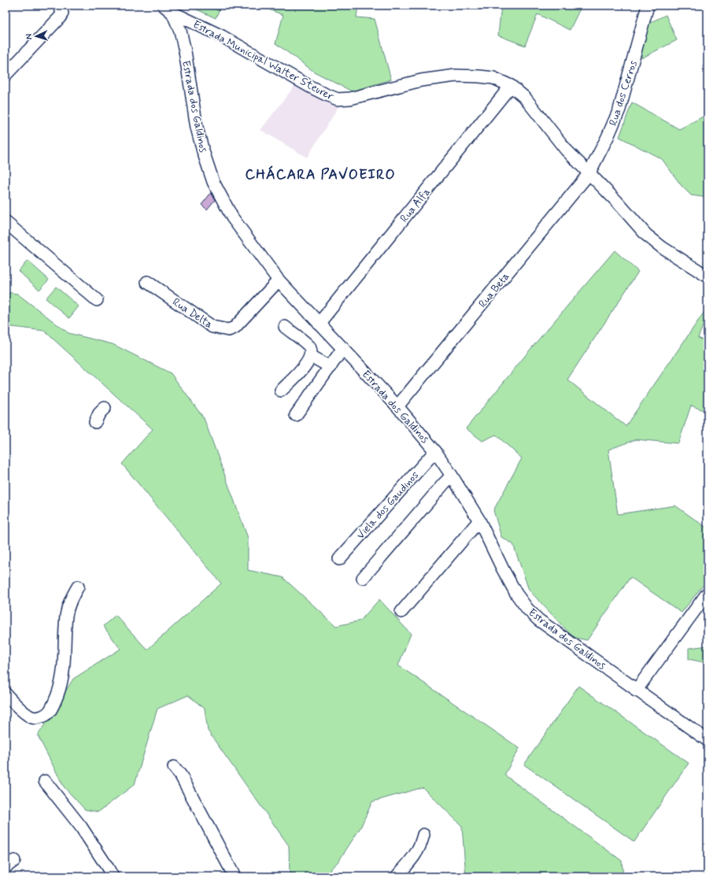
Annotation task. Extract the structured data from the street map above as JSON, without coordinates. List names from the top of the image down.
{
  "streets": {
    "street": [
      "Estrada Municipal Walter Steurer",
      "Rua dos Cerros",
      "Estrada dos Galdinos",
      "Rua Alfa",
      "Rua Beta",
      "Rua Delta",
      "Viela dos Gaudinos"
    ]
  },
  "crossings": [
    ["Estrada Municipal Walter Steurer", "Rua dos Cerros"],
    ["Estrada Municipal Walter Steurer", "Estrada dos Galdinos"],
    ["Estrada Municipal Walter Steurer", "Rua Alfa"],
    ["Estrada Municipal Walter Steurer", "Rua Beta"],
    ["Rua dos Cerros", "Rua Beta"],
    ["Estrada dos Galdinos", "Rua Alfa"],
    ["Estrada dos Galdinos", "Rua Beta"],
    ["Estrada dos Galdinos", "Rua Delta"],
    ["Estrada dos Galdinos", "Viela dos Gaudinos"]
  ],
  "districts": ["CHÁCARA PAVOEIRO"],
  "north": "left"
}
